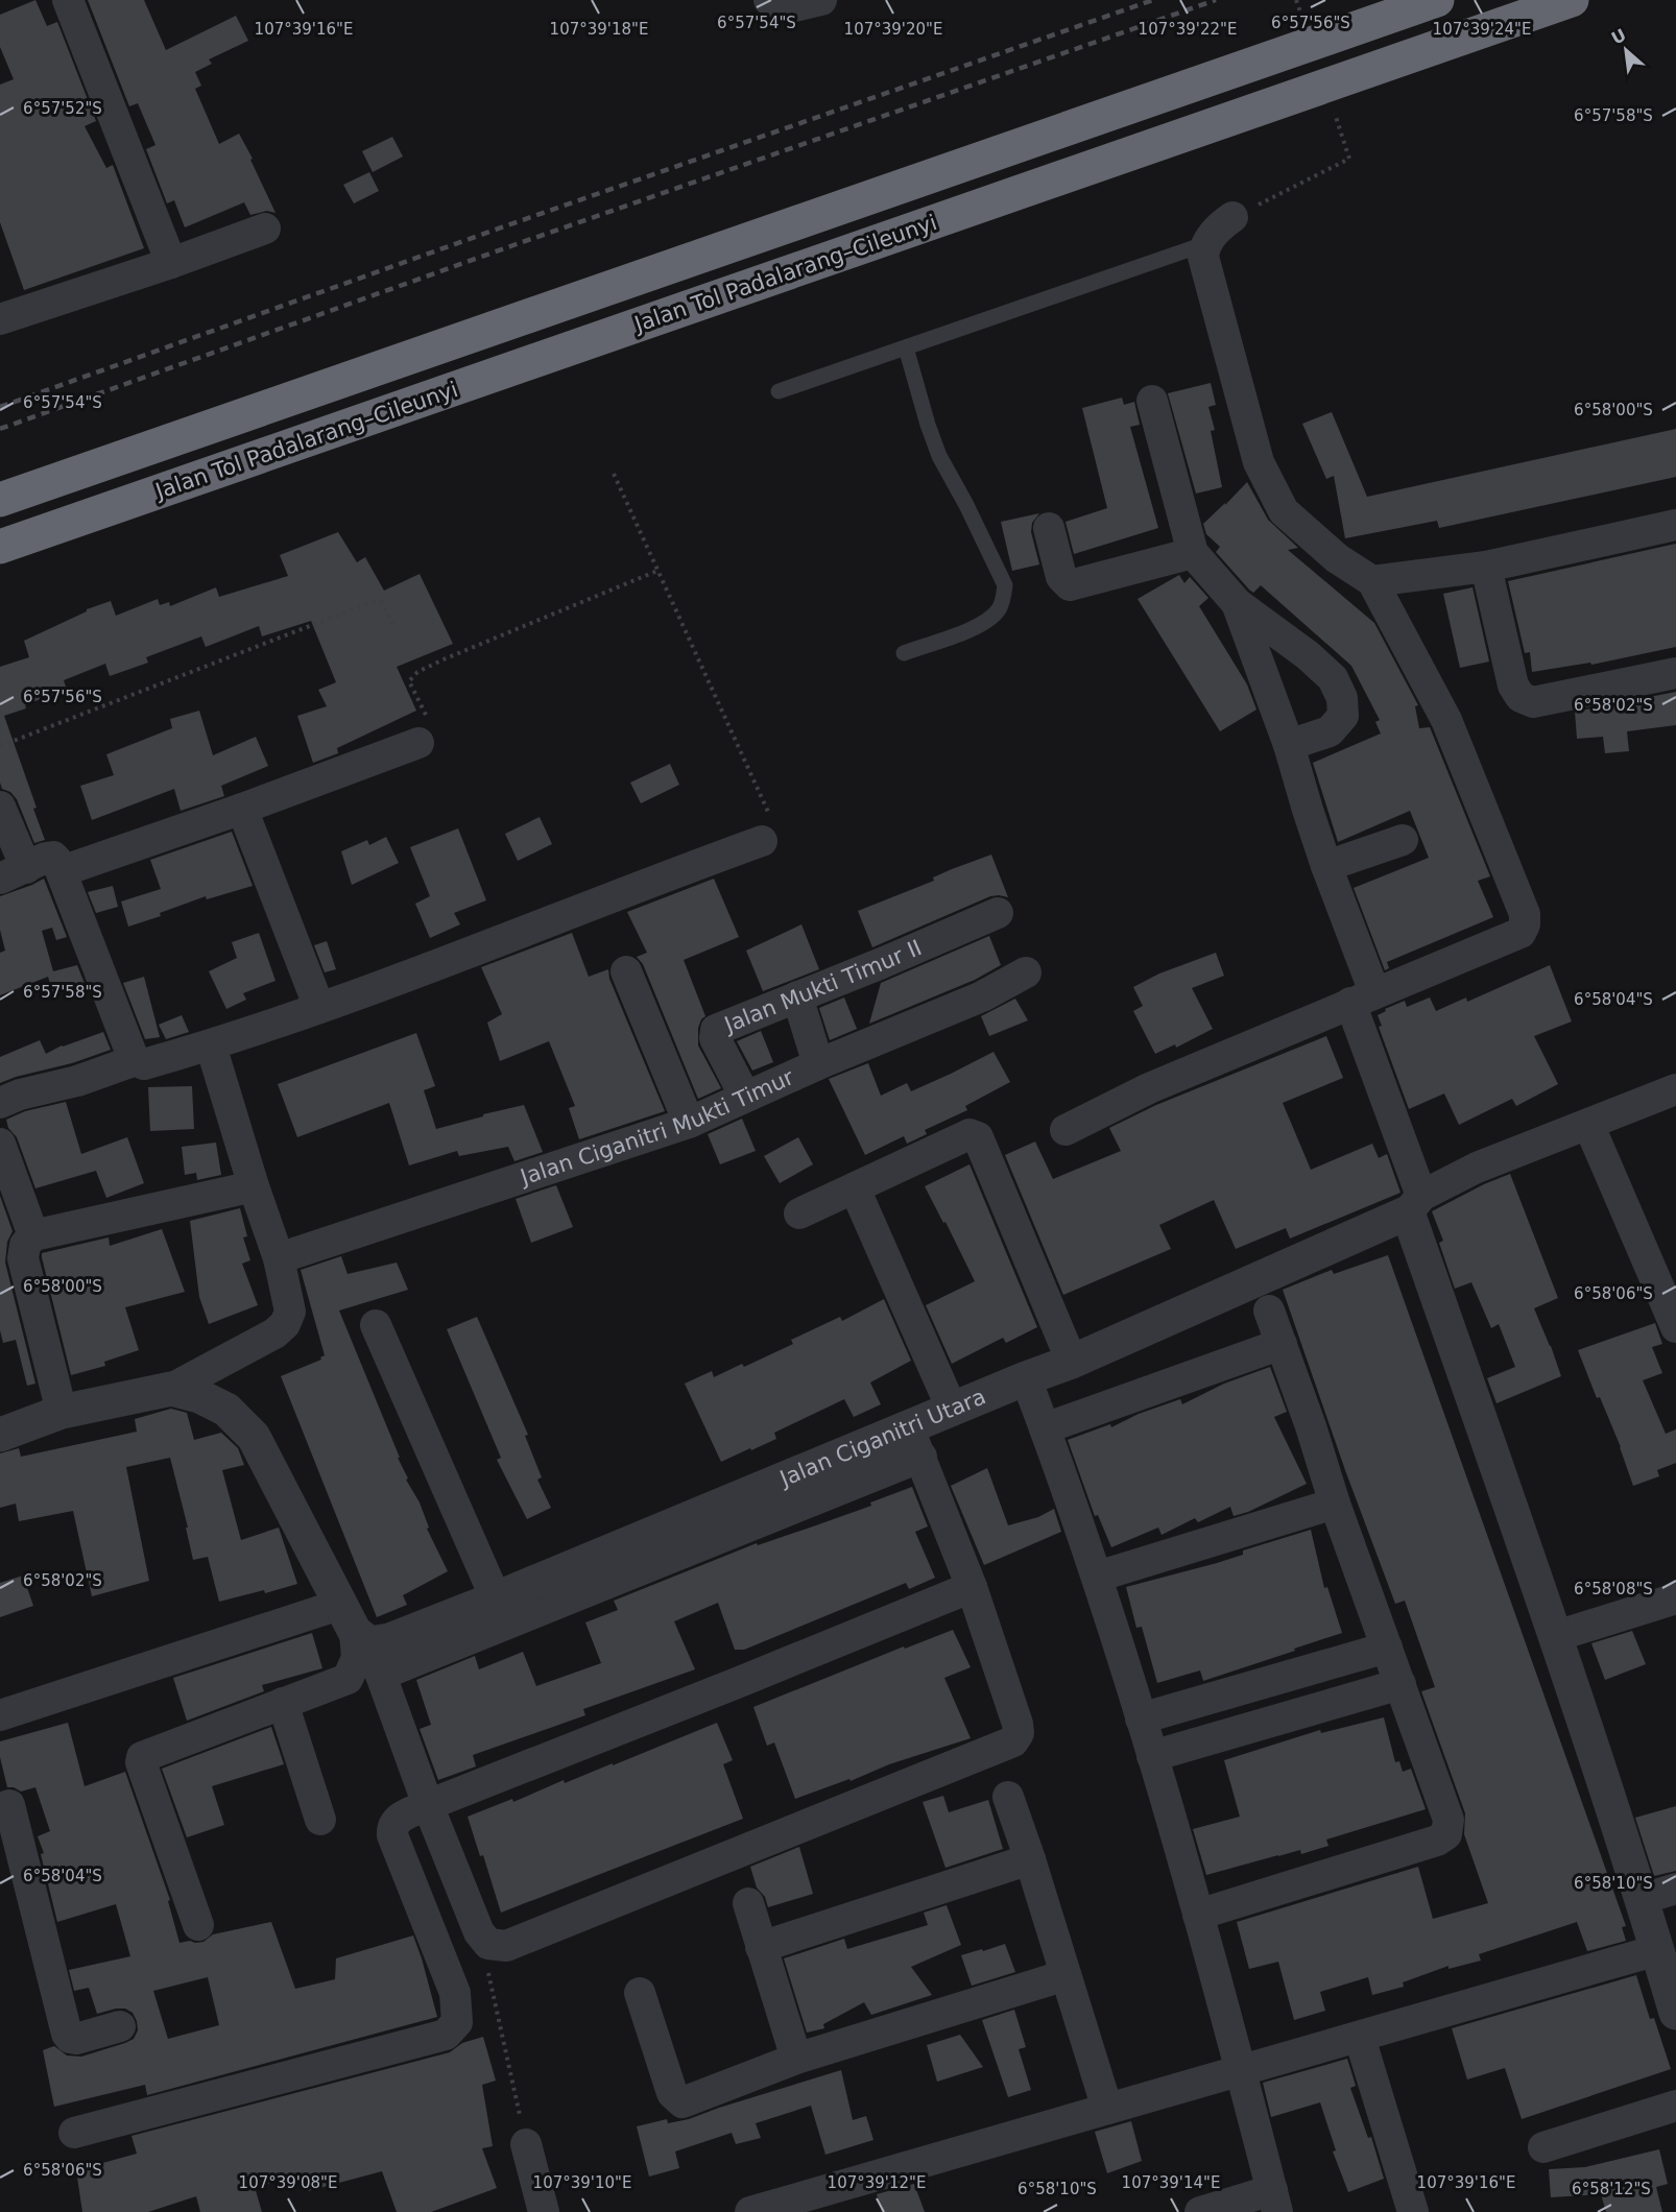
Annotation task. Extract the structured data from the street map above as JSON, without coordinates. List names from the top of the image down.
{
  "streets": {
    "highway": ["Jalan Tol Padalarang–Cileunyi"],
    "street": ["Jalan Mukti Timur II", "Jalan Ciganitri Mukti Timur", "Jalan Ciganitri Utara"]
  },
  "crossings": [
    ["Jalan Mukti Timur II", "Jalan Ciganitri Mukti Timur"]
  ],
  "north": "top left",
  "coordinates": [
    "6°57'54\"S",
    "6°57'56\"S",
    "107°39'16\"E",
    "107°39'18\"E",
    "107°39'20\"E",
    "107°39'22\"E",
    "107°39'24\"E",
    "6°57'52\"S",
    "6°57'58\"S",
    "6°58'00\"S",
    "6°58'02\"S",
    "6°58'04\"S",
    "6°58'06\"S",
    "6°58'08\"S",
    "6°58'10\"S",
    "107°39'08\"E",
    "107°39'10\"E",
    "107°39'12\"E",
    "107°39'14\"E",
    "6°58'12\"S"
  ]
}
